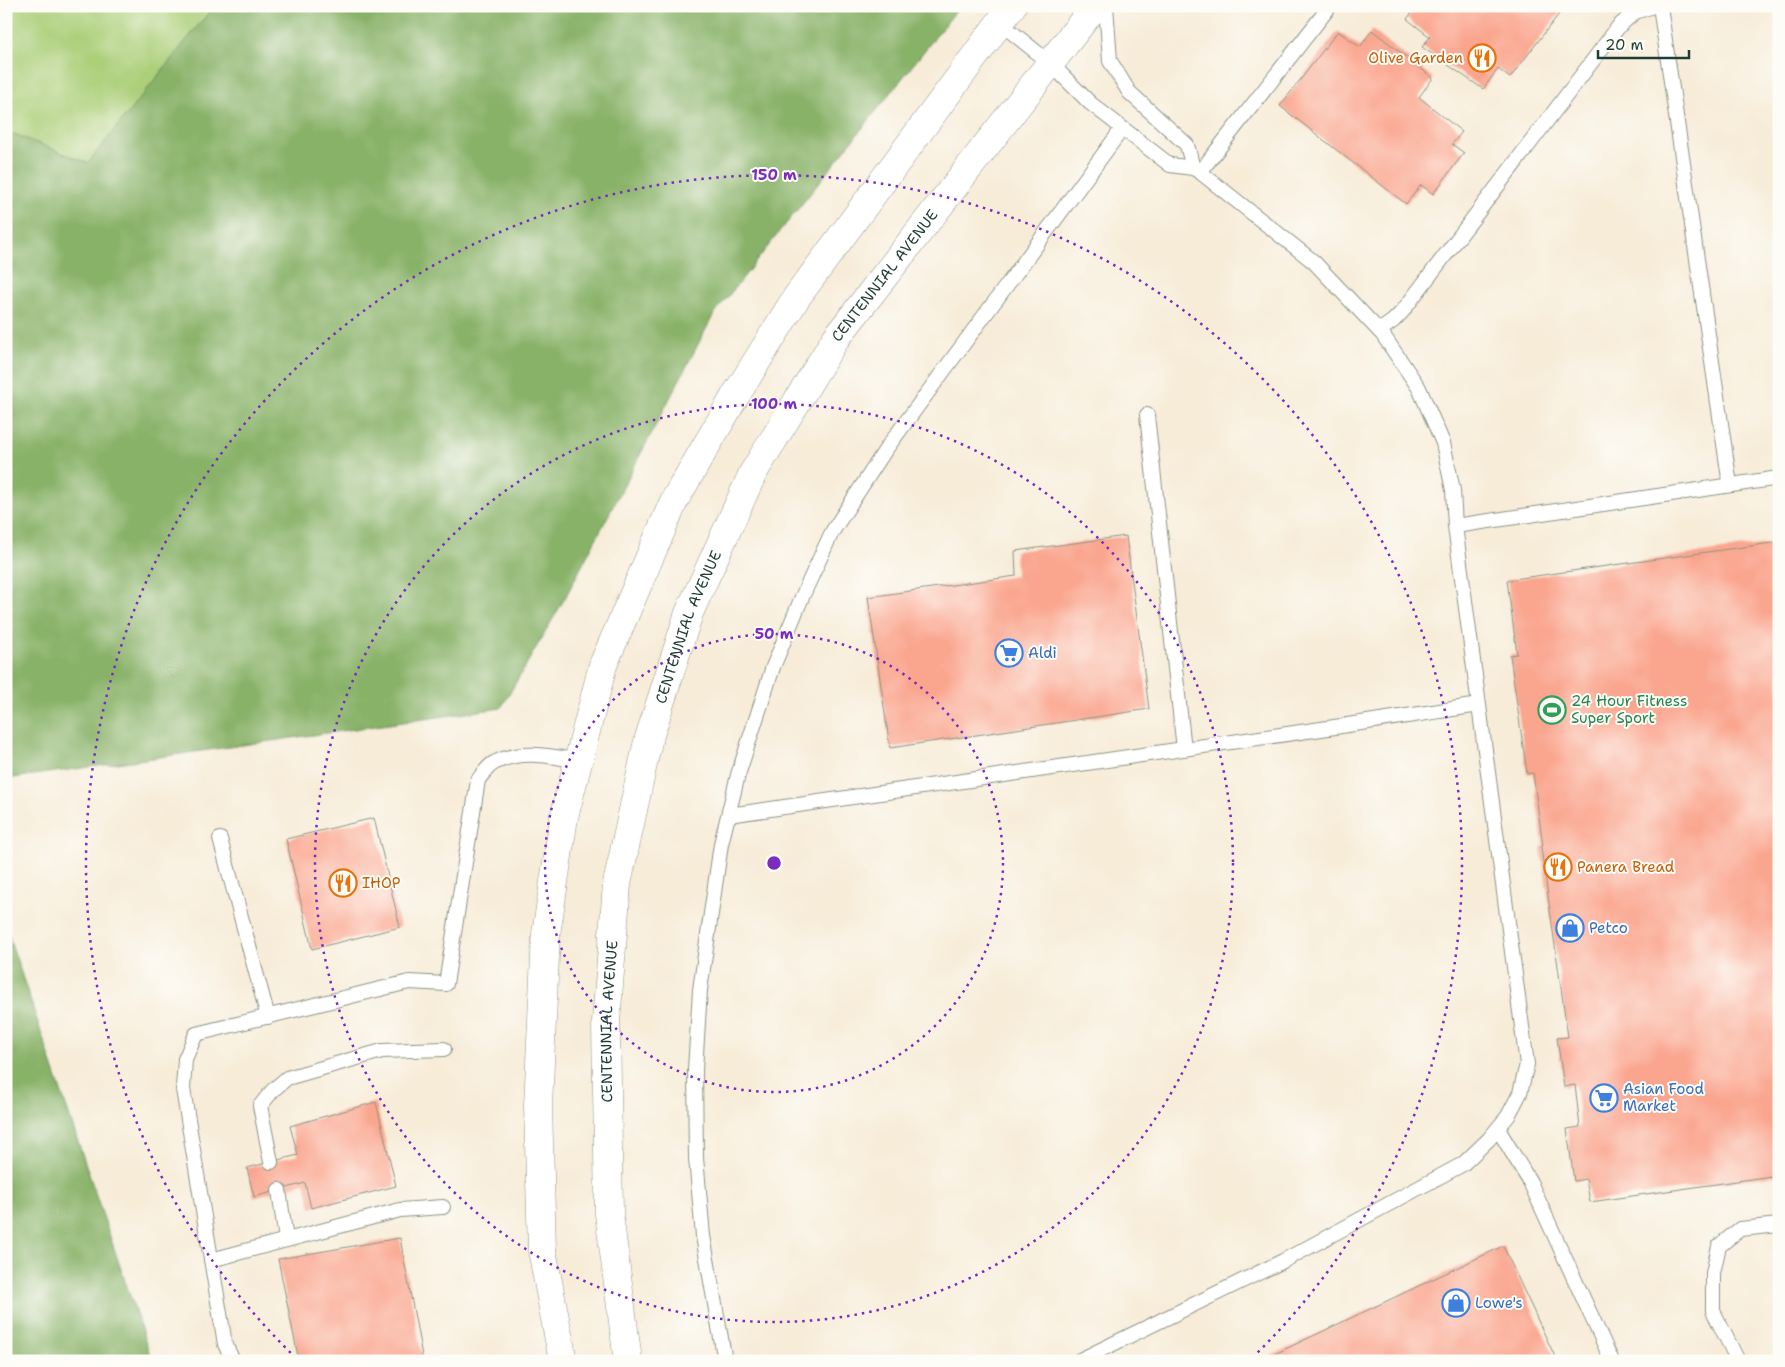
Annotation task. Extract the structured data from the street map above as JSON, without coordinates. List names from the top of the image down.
{
  "streets": {
    "main road": ["CENTENNIAL AVENUE"]
  },
  "places": {
    "restaurant": ["Olive Garden", "Panera Bread", "IHOP"],
    "supermarket": ["Aldi", "Asian Food Market"],
    "sports": ["24 Hour Fitness Super Sport"],
    "shop": ["Petco", "Lowe's"]
  },
  "scale_bar": "20 m",
  "rings": ["150 m", "100 m", "50 m"]
}
